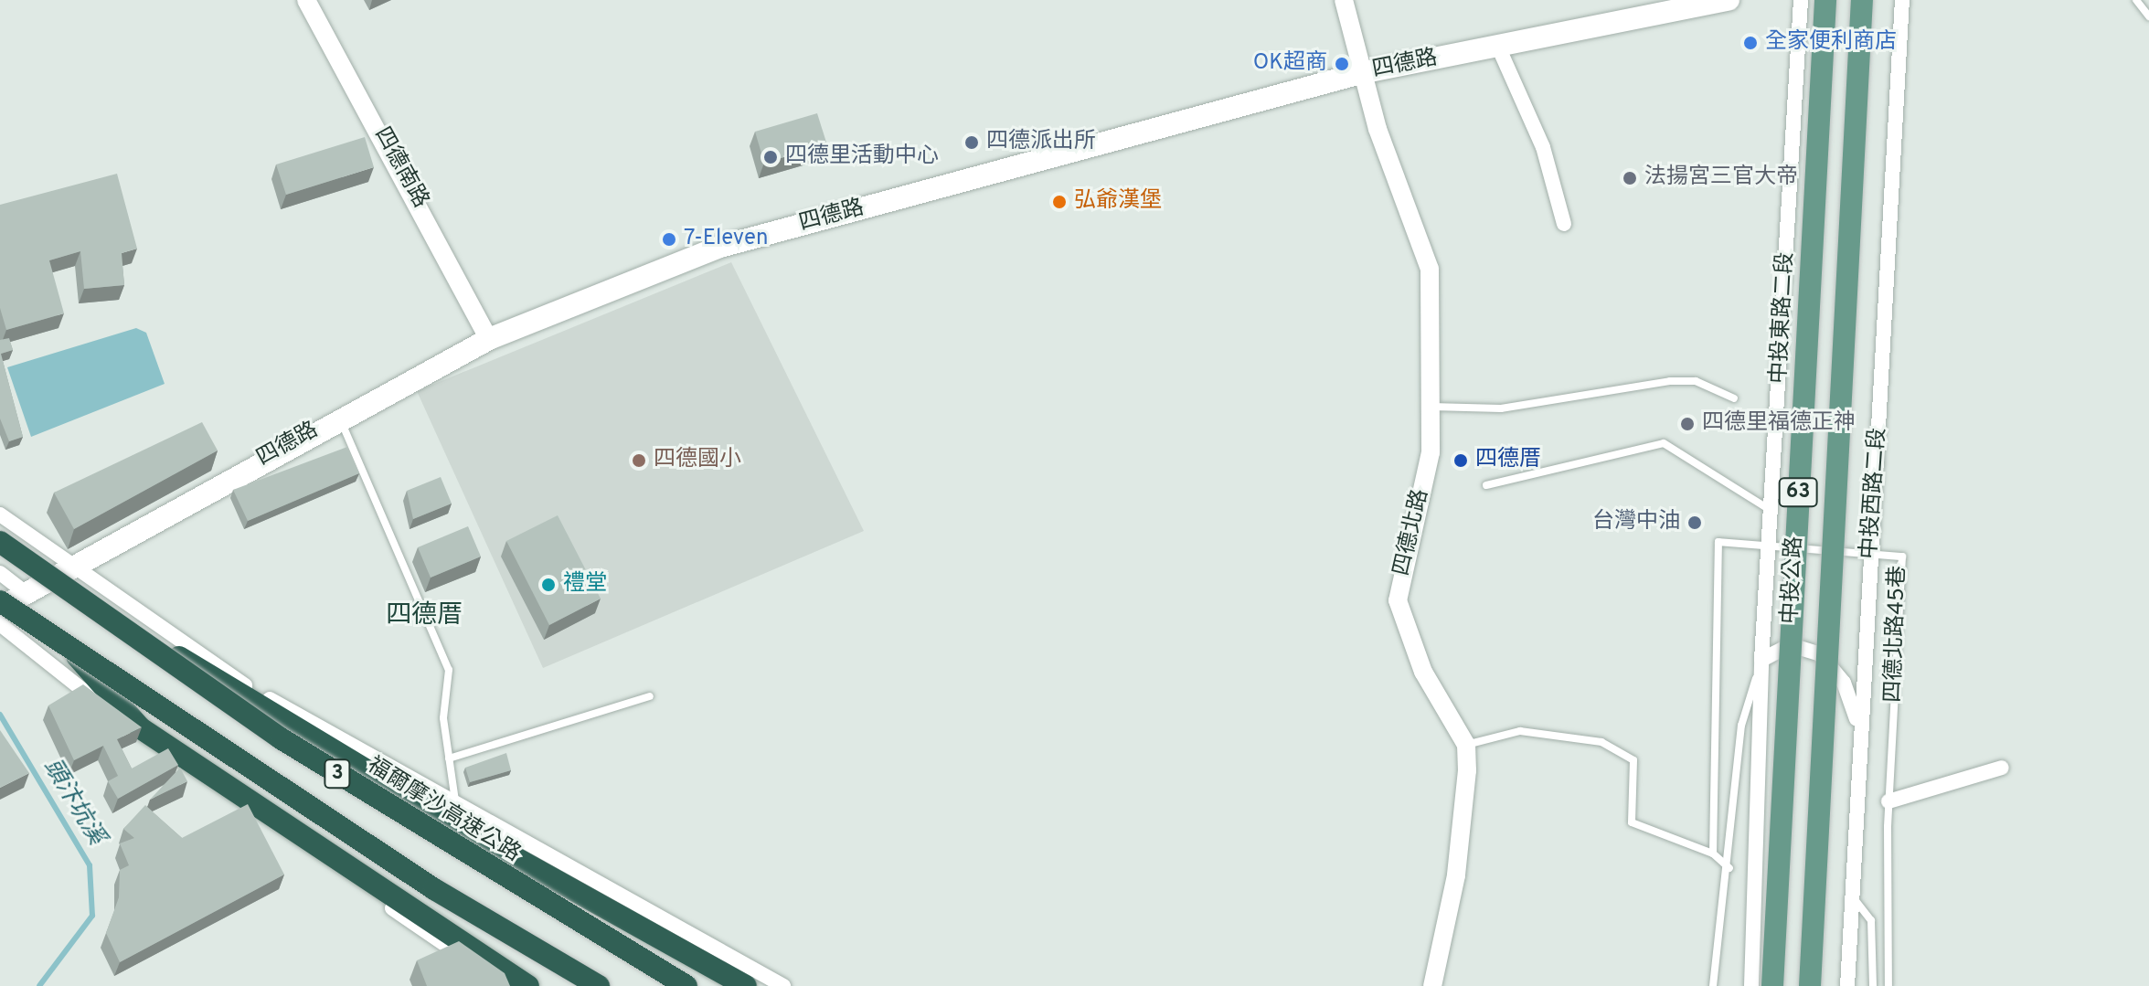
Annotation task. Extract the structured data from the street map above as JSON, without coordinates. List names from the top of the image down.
{
  "streets": {
    "highway": ["3", "福爾摩沙高速公路"],
    "main road": ["四德路", "63", "中投公路"],
    "street": [
      "四德南路",
      "中投東路二段",
      "中投西路二段",
      "四德北路"
    ],
    "lane": ["四德北路45巷"]
  },
  "crossings": [
    ["四德路", "四德南路"],
    ["四德路", "四德北路"],
    ["中投東路二段", "四德北路45巷"],
    ["中投西路二段", "四德北路45巷"]
  ],
  "districts": ["四德厝"],
  "water": ["頭汴坑溪"],
  "places": [
    "全家便利商店",
    "OK超商",
    "四德派出所",
    "四德里活動中心",
    "法揚宮三官大帝",
    "弘爺漢堡",
    "7-Eleven",
    "四德里福德正神",
    "四德國小",
    "四德厝",
    "台灣中油",
    "禮堂"
  ]
}
